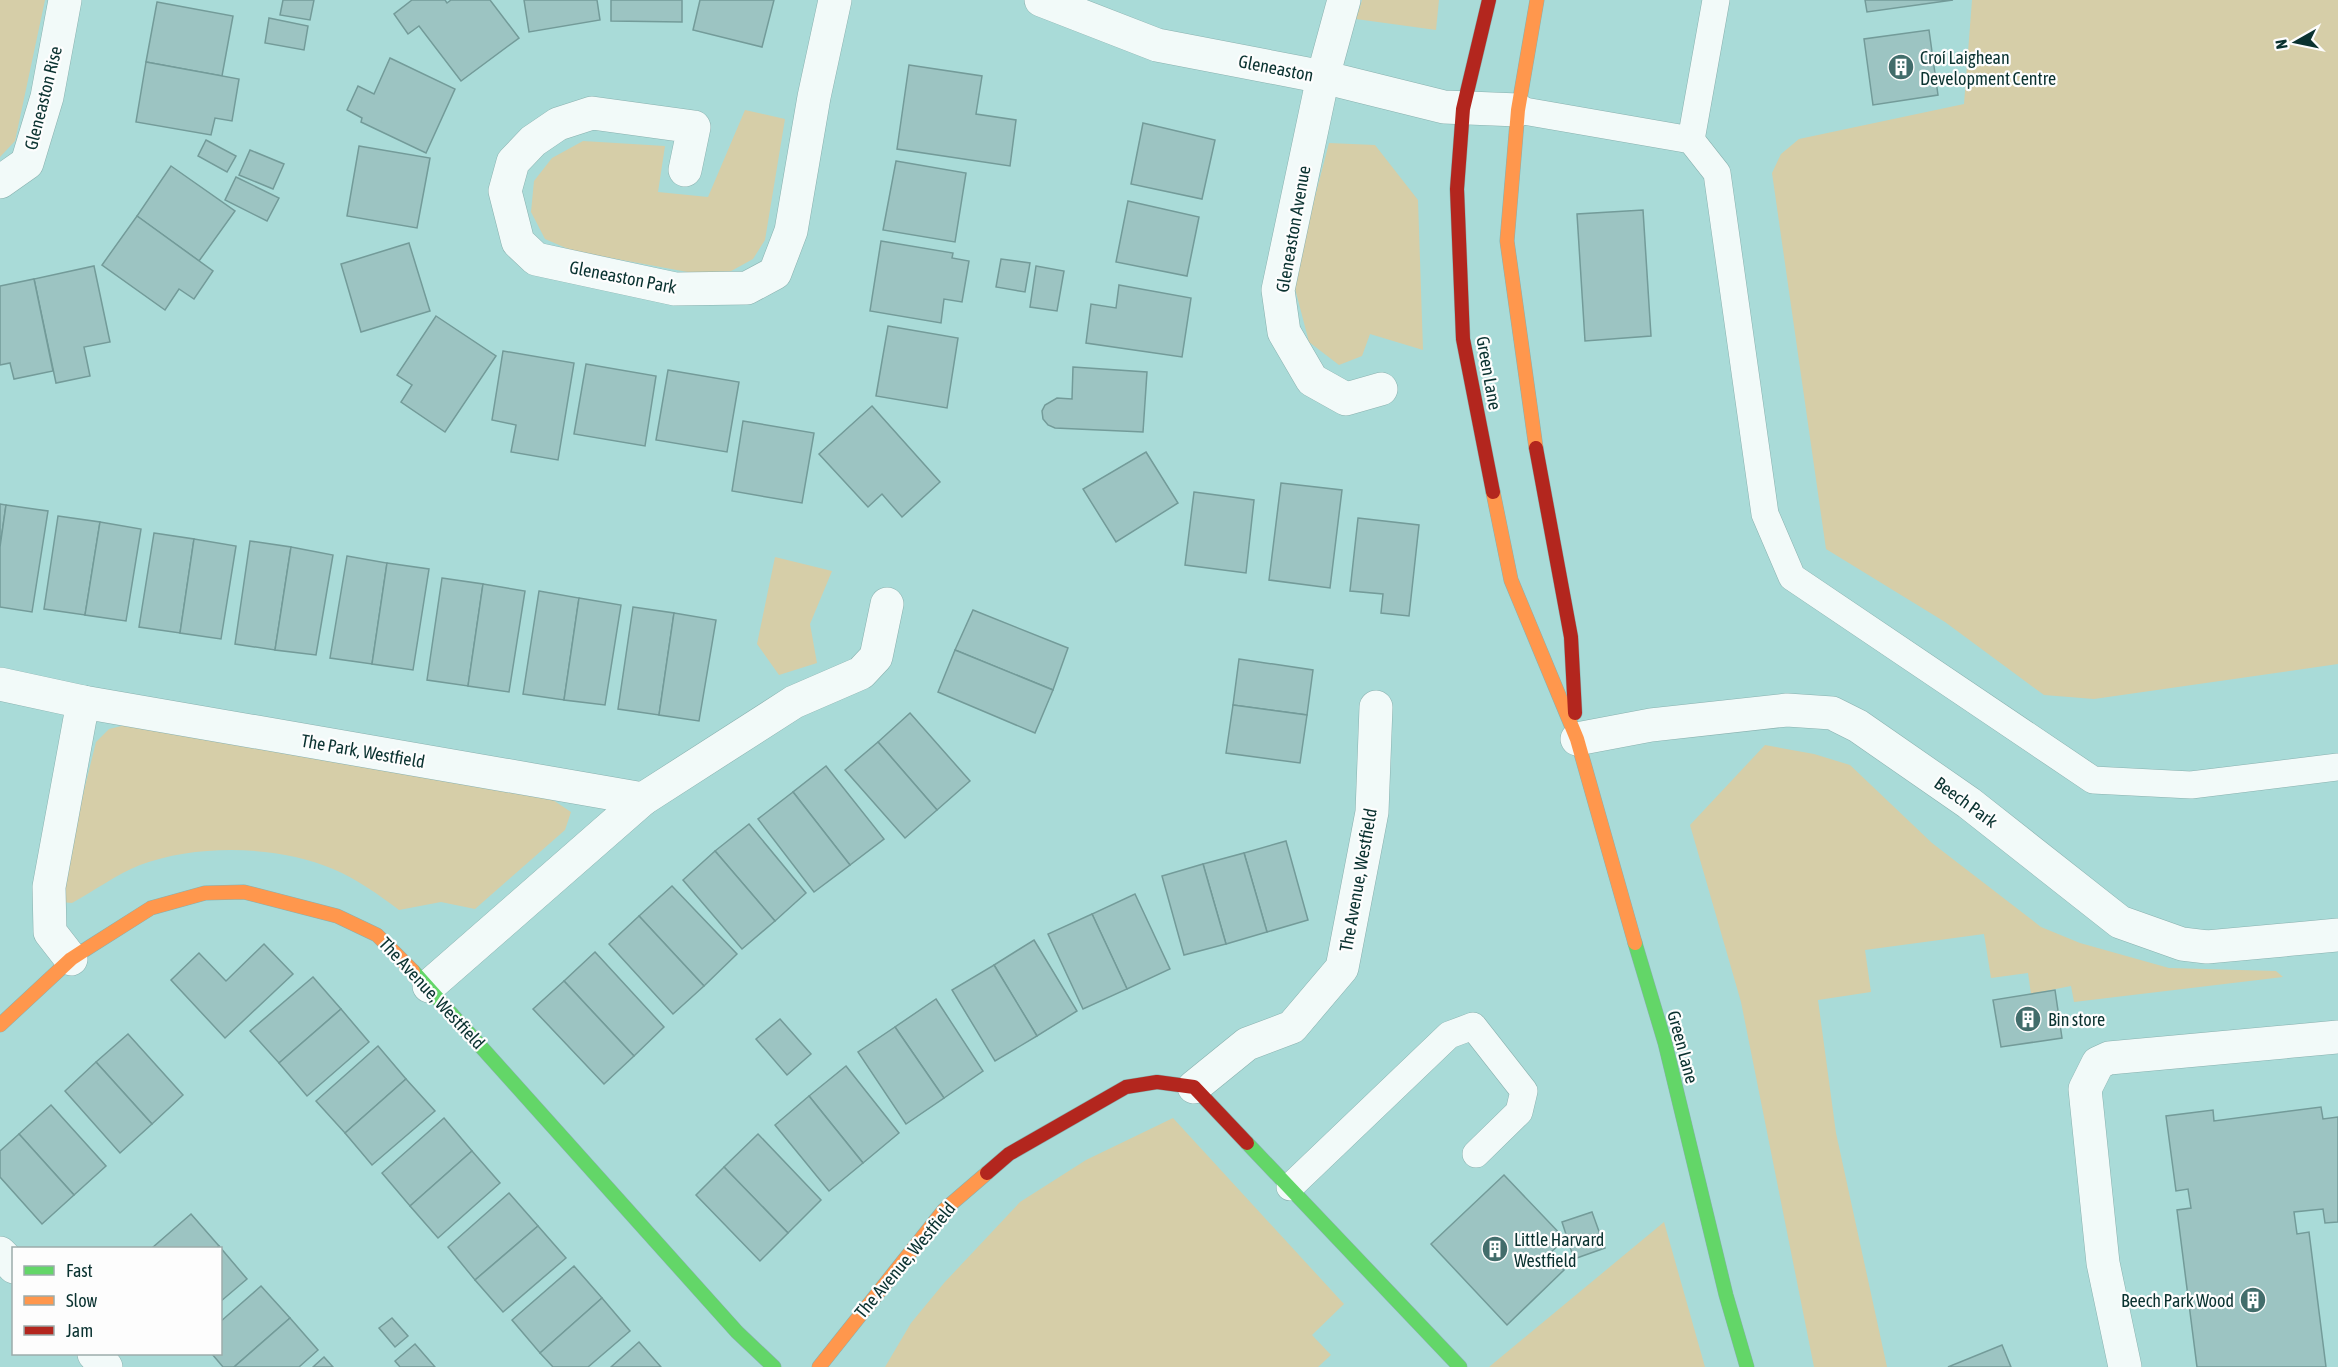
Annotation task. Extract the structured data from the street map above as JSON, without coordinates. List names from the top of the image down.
{
  "streets": {
    "street": [
      "Gleneaston",
      "Gleneaston Rise",
      "Gleneaston Avenue",
      "Gleneaston Park",
      "Green Lane",
      "The Park, Westfield",
      "Beech Park",
      "The Avenue, Westfield"
    ]
  },
  "crossings": [
    ["Gleneaston", "Gleneaston Avenue"],
    ["Gleneaston", "Green Lane"],
    ["Green Lane", "Beech Park"]
  ],
  "places": {
    "building": [
      "Croí Laighean Development Centre",
      "Bin store",
      "Little Harvard Westfield",
      "Beech Park Wood"
    ]
  },
  "legend": ["Fast", "Slow", "Jam"],
  "north": "left"
}
